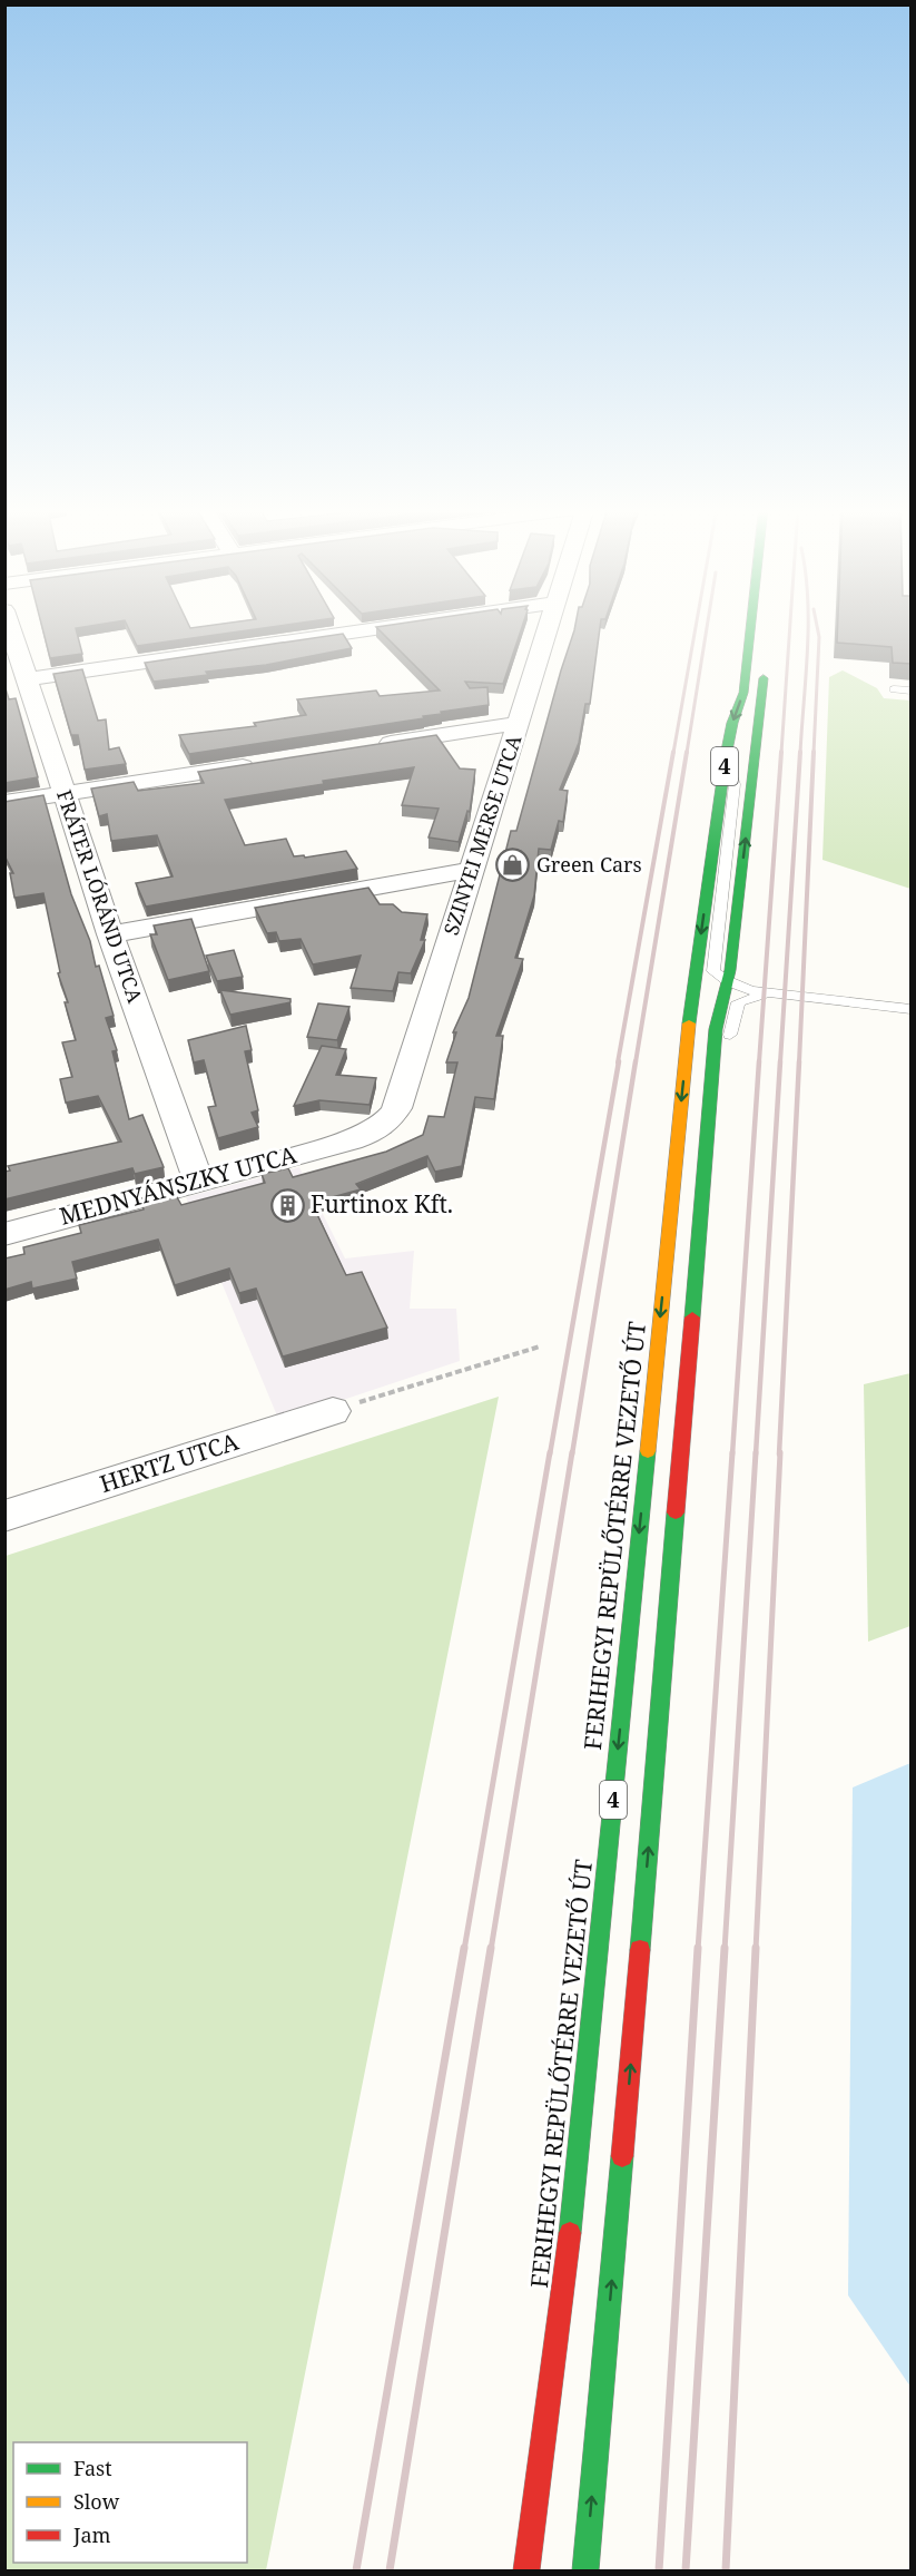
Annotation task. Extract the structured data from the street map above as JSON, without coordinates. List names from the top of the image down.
{
  "streets": {
    "main road": ["4", "FERIHEGYI REPÜLŐTÉRRE VEZETŐ ÚT"],
    "street": [
      "SZINYEI MERSE UTCA",
      "FRÁTER LÓRÁND UTCA",
      "MEDNYÁNSZKY UTCA",
      "HERTZ UTCA"
    ]
  },
  "crossings": [
    ["SZINYEI MERSE UTCA", "MEDNYÁNSZKY UTCA"],
    ["FRÁTER LÓRÁND UTCA", "MEDNYÁNSZKY UTCA"]
  ],
  "places": {
    "shop": ["Green Cars"],
    "building": ["Furtinox Kft."]
  },
  "legend": ["Fast", "Slow", "Jam"]
}
